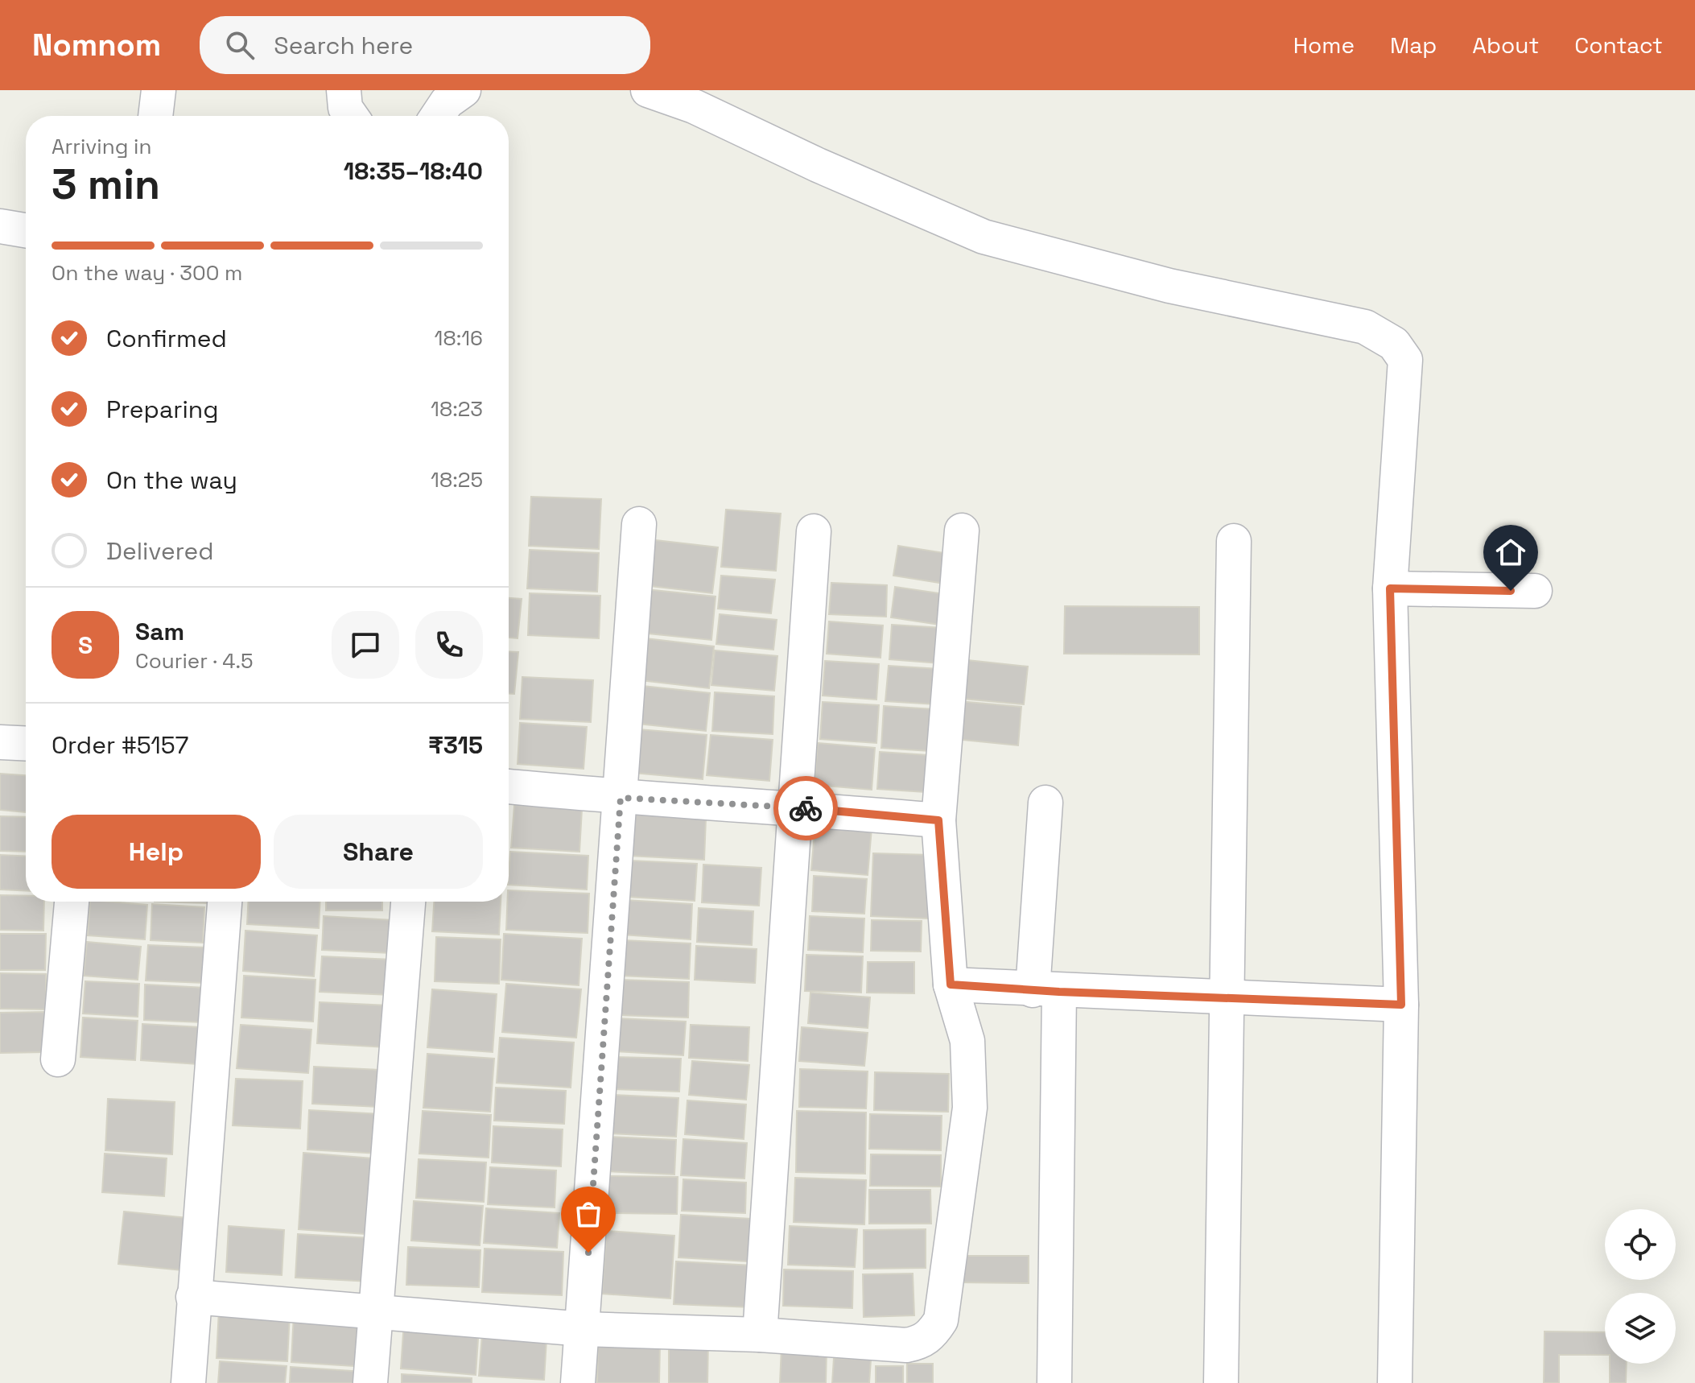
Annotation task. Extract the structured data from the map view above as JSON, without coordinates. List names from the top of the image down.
{
  "page": {
    "header": "Nomnom",
    "search": "Search here",
    "nav": [
      "Home",
      "Map",
      "About",
      "Contact"
    ],
    "heading": ["3 min", "Arriving in", "18:35–18:40"],
    "panel": [
      "Sam",
      "Courier · 4.5",
      "Order #5157",
      "₹315"
    ],
    "bar": "On the way · 300 m",
    "list": [
      ["Confirmed", "18:16"],
      ["Preparing", "18:23"],
      ["On the way", "18:25"],
      "Delivered"
    ],
    "round": "S",
    "buttons": ["Help", "Share"]
  }
}
